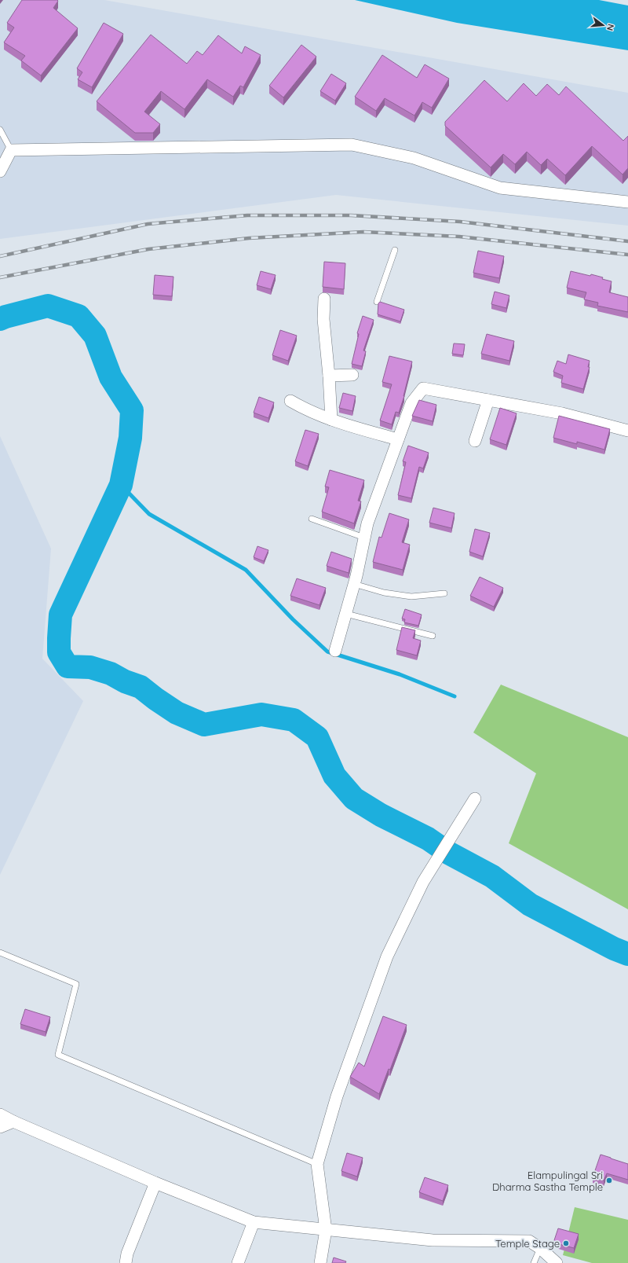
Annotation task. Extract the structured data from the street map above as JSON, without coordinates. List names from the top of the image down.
{
  "places": ["Elampulingal Sri Dharma Sastha Temple", "Temple Stage"],
  "north": "right"
}
